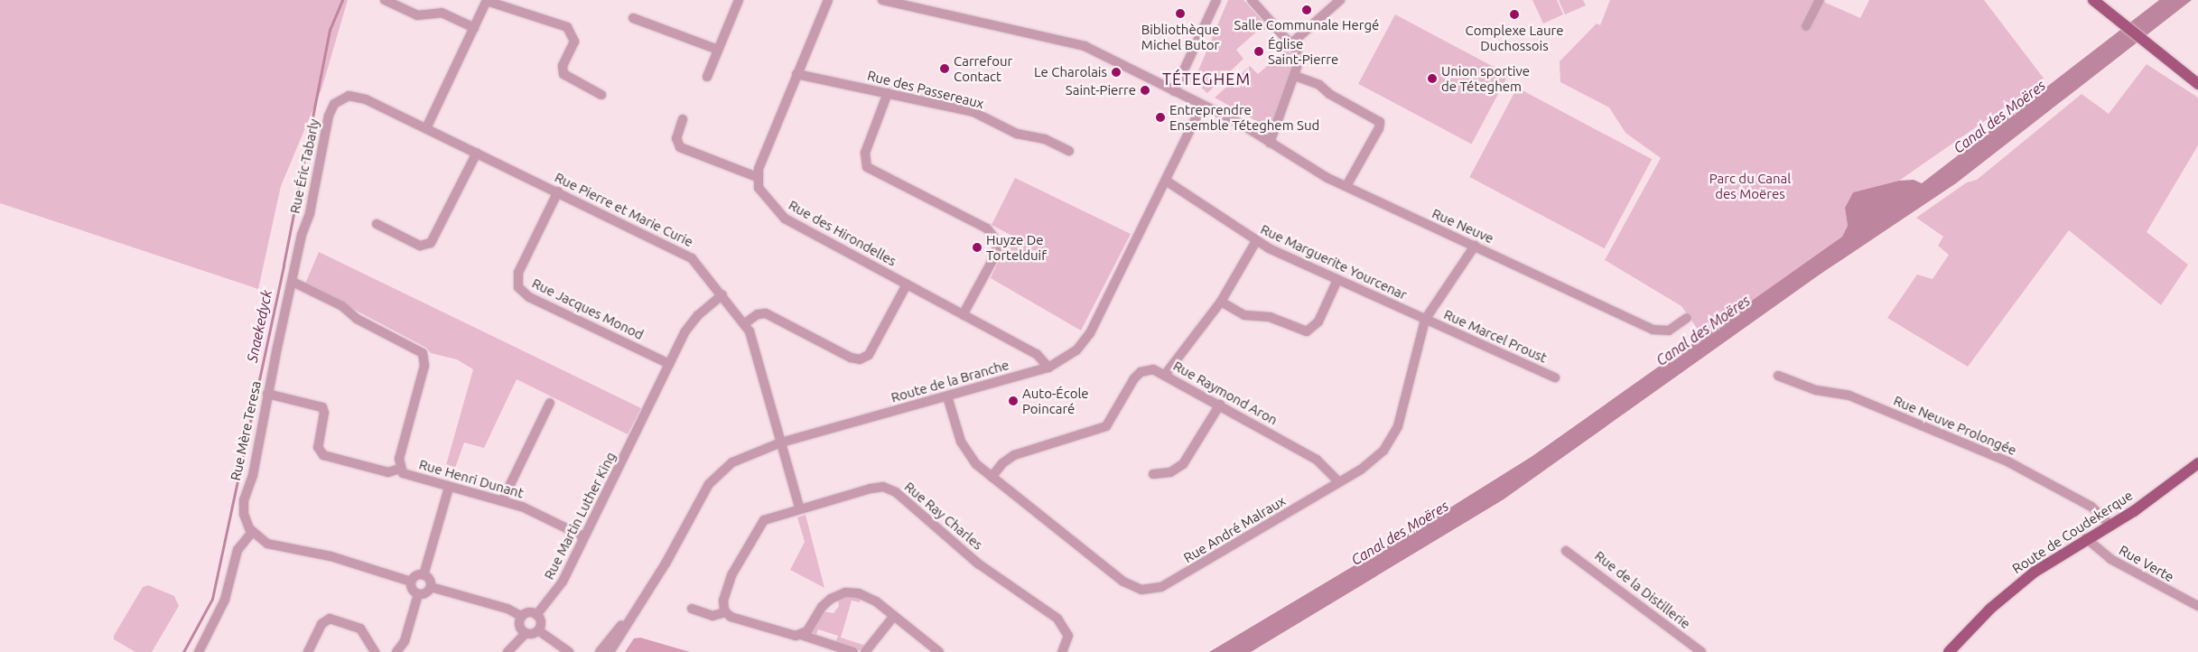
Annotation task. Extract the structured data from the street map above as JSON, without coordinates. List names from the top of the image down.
{
  "streets": {
    "main road": ["Route de Coudekerque"],
    "street": [
      "Rue des Passereaux",
      "Rue Éric Tabarly",
      "Rue Pierre et Marie Curie",
      "Rue Neuve",
      "Rue des Hirondelles",
      "Rue Marguerite Yourcenar",
      "Rue Jacques Monod",
      "Rue Marcel Proust",
      "Route de la Branche",
      "Rue Raymond Aron",
      "Rue Neuve Prolongée",
      "Rue Mère Teresa",
      "Rue Henri Dunant",
      "Rue Martin Luther King",
      "Rue Ray Charles",
      "Rue André Malraux",
      "Rue Verte",
      "Rue de la Distillerie"
    ]
  },
  "crossings": [
    ["Rue Éric Tabarly", "Rue Pierre et Marie Curie"],
    ["Rue Éric Tabarly", "Rue Mère Teresa"],
    ["Rue Pierre et Marie Curie", "Rue Jacques Monod"],
    ["Rue Pierre et Marie Curie", "Route de la Branche"],
    ["Rue Pierre et Marie Curie", "Rue Martin Luther King"],
    ["Rue Neuve", "Route de la Branche"],
    ["Rue Neuve", "Rue André Malraux"],
    ["Rue des Hirondelles", "Route de la Branche"],
    ["Rue Marguerite Yourcenar", "Rue Marcel Proust"],
    ["Rue Marguerite Yourcenar", "Route de la Branche"],
    ["Rue Marguerite Yourcenar", "Rue André Malraux"],
    ["Rue Jacques Monod", "Rue Martin Luther King"],
    ["Rue Marcel Proust", "Rue André Malraux"],
    ["Route de la Branche", "Rue André Malraux"],
    ["Rue Raymond Aron", "Rue André Malraux"],
    ["Rue Neuve Prolongée", "Route de Coudekerque"],
    ["Rue Mère Teresa", "Rue Henri Dunant"],
    ["Rue Henri Dunant", "Rue Martin Luther King"],
    ["Route de Coudekerque", "Rue Verte"]
  ],
  "districts": ["TÉTEGHEM"],
  "water": ["Canal des Moëres", "Snaekedyck"],
  "parks": ["Parc du Canal des Moëres"],
  "places": [
    "Salle Communale Hergé",
    "Bibliothèque Michel Butor",
    "Complexe Laure Duchossois",
    "Église Saint-Pierre",
    "Carrefour Contact",
    "Le Charolais",
    "Union sportive de Téteghem",
    "Saint-Pierre",
    "Entreprendre Ensemble Téteghem Sud",
    "Huyze De Tortelduif",
    "Auto-École Poincaré"
  ]
}
